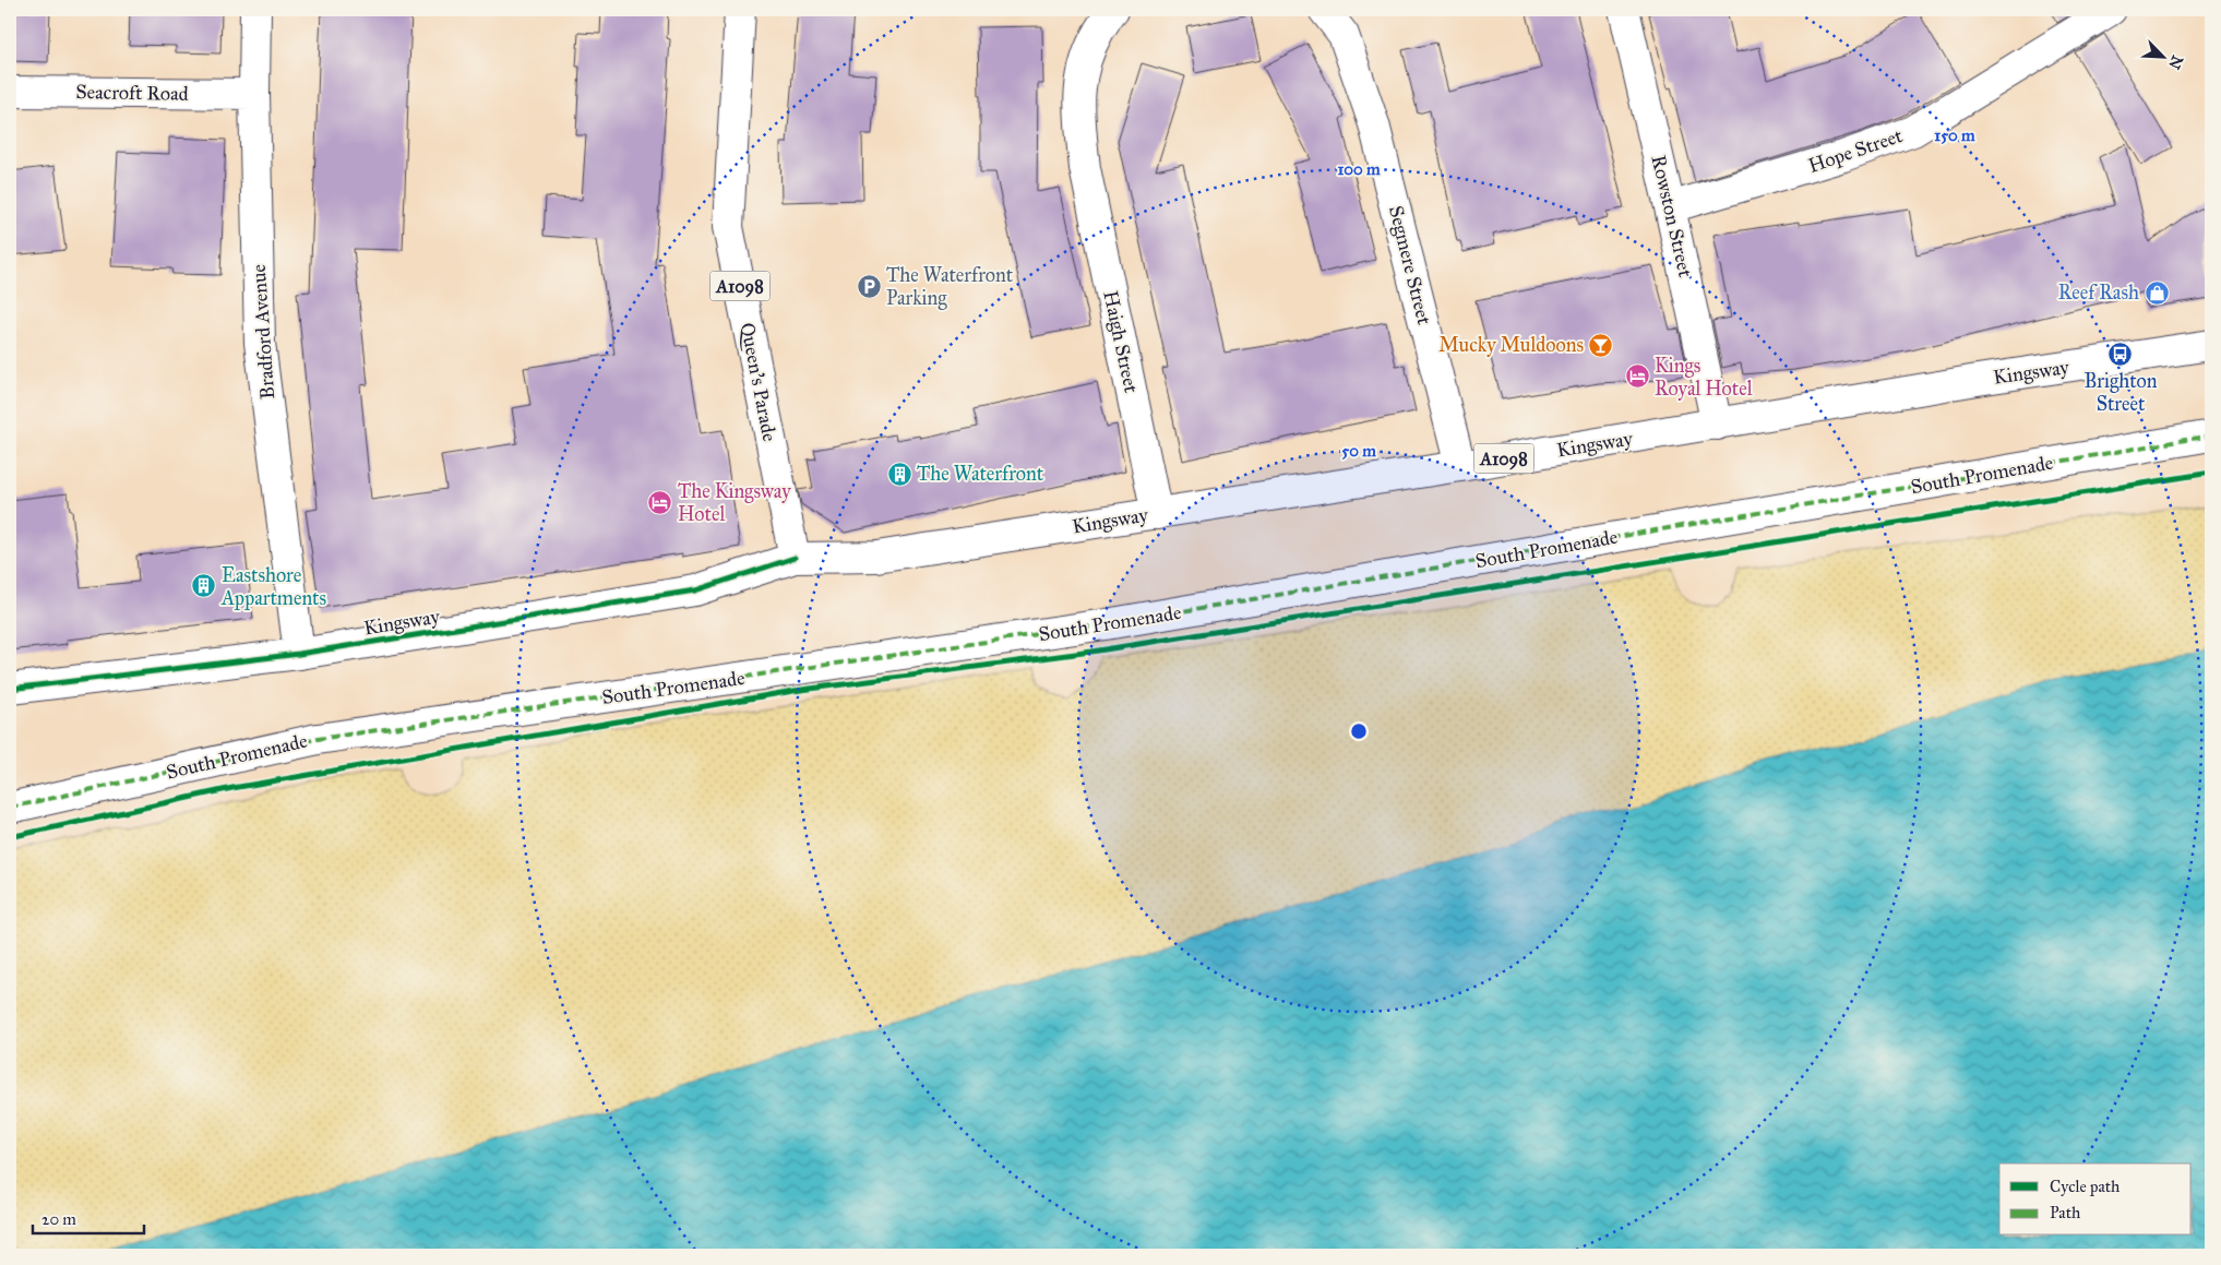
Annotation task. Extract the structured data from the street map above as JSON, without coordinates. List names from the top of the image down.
{
  "streets": {
    "street": [
      "Seacroft Road",
      "Hope Street",
      "Rowston Street",
      "Segmere Street",
      "A1098",
      "Bradford Avenue",
      "Haigh Street",
      "Kingsway",
      "Queen's Parade",
      "South Promenade"
    ]
  },
  "crossings": [
    ["Seacroft Road", "Bradford Avenue"],
    ["Hope Street", "Rowston Street"],
    ["Rowston Street", "Kingsway"],
    ["Segmere Street", "Kingsway"],
    ["Bradford Avenue", "Kingsway"],
    ["Haigh Street", "Kingsway"],
    ["Kingsway", "Queen's Parade"]
  ],
  "places": {
    "parking": ["The Waterfront Parking"],
    "shop": ["Reef Rash"],
    "bar": ["Mucky Muldoons"],
    "bus stop": ["Brighton Street"],
    "hotel": ["Kings Royal Hotel", "The Kingsway Hotel"],
    "building": ["The Waterfront", "Eastshore Appartments"]
  },
  "legend": ["Cycle path", "Path"],
  "scale_bar": "20 m",
  "north": "bottom right",
  "rings": ["150 m", "100 m", "50 m"]
}
